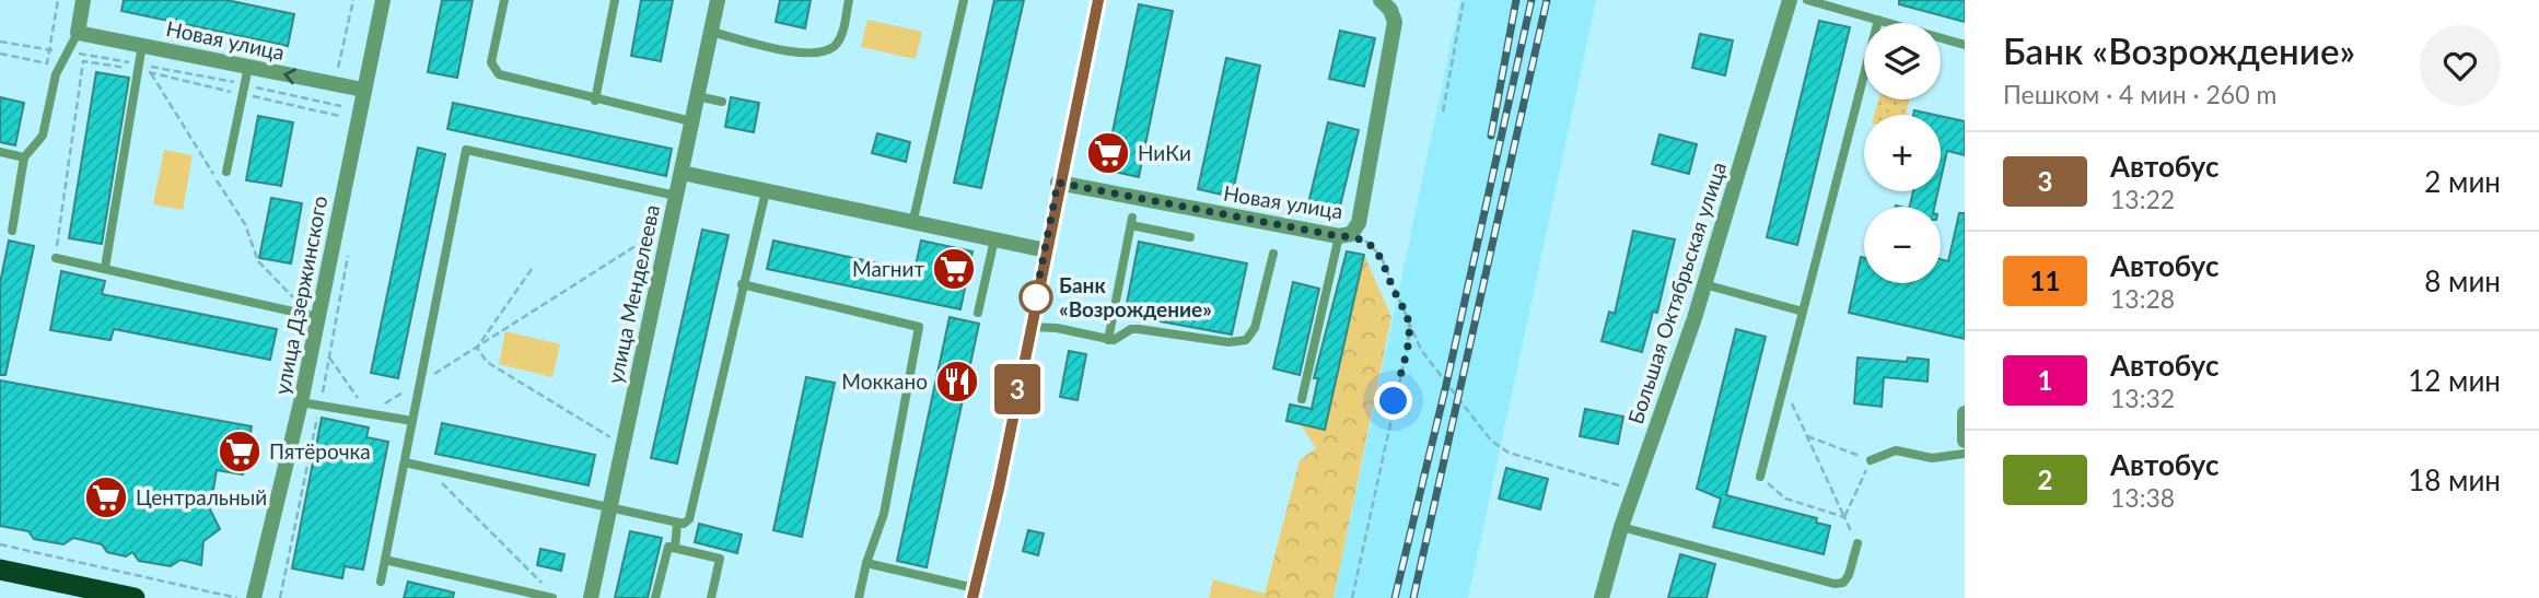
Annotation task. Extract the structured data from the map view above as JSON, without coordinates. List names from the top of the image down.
{
  "streets": {
    "street": [
      "Новая улица",
      "Большая Октябрьская улица",
      "улица Менделеева",
      "улица Дзержинского"
    ]
  },
  "crossings": [
    ["Новая улица", "улица Дзержинского"]
  ],
  "places": {
    "supermarket": [
      "НиКи",
      "Магнит",
      "Пятёрочка",
      "Центральный"
    ],
    "other": ["Банк «Возрождение»"],
    "restaurant": ["Моккано"]
  },
  "lines": ["bus line 3"],
  "page": {
    "on_map": "3",
    "heading": ["Банк «Возрождение»", "Пешком · 4 мин · 260 m"],
    "map_buttons": ["+", "−"],
    "list": [
      {
        "mark": "3",
        "name": "Автобус",
        "note": "13:22",
        "value": "2 мин"
      },
      {
        "mark": "11",
        "name": "Автобус",
        "note": "13:28",
        "value": "8 мин"
      },
      {
        "mark": "1",
        "name": "Автобус",
        "note": "13:32",
        "value": "12 мин"
      },
      {
        "mark": "2",
        "name": "Автобус",
        "note": "13:38",
        "value": "18 мин"
      }
    ]
  }
}
